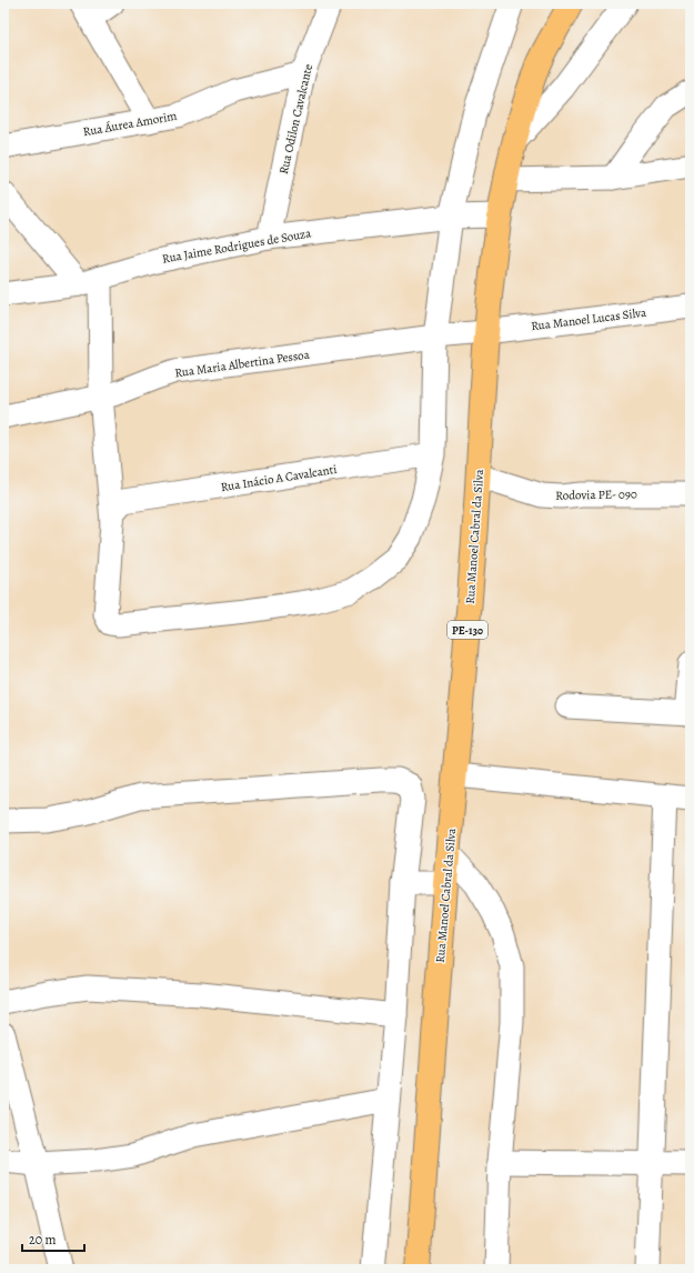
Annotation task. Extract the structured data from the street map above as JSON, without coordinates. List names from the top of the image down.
{
  "streets": {
    "main road": ["Rua Manoel Cabral da Silva", "PE-130"],
    "street": [
      "Rua Odilon Cavalcante",
      "Rua Áurea Amorim",
      "Rua Jaime Rodrigues de Souza",
      "Rua Manoel Lucas Silva",
      "Rua Maria Albertina Pessoa",
      "Rua Inácio A Cavalcanti",
      "Rodovia PE- 090"
    ]
  },
  "crossings": [
    ["Rua Odilon Cavalcante", "Rua Áurea Amorim"],
    ["Rua Odilon Cavalcante", "Rua Jaime Rodrigues de Souza"],
    ["Rua Jaime Rodrigues de Souza", "Rua Manoel Cabral da Silva"],
    ["Rua Manoel Lucas Silva", "Rua Maria Albertina Pessoa"],
    ["Rua Manoel Lucas Silva", "Rua Manoel Cabral da Silva"],
    ["Rua Maria Albertina Pessoa", "Rua Manoel Cabral da Silva"],
    ["Rodovia PE- 090", "Rua Manoel Cabral da Silva"]
  ],
  "scale_bar": "20 m"
}
